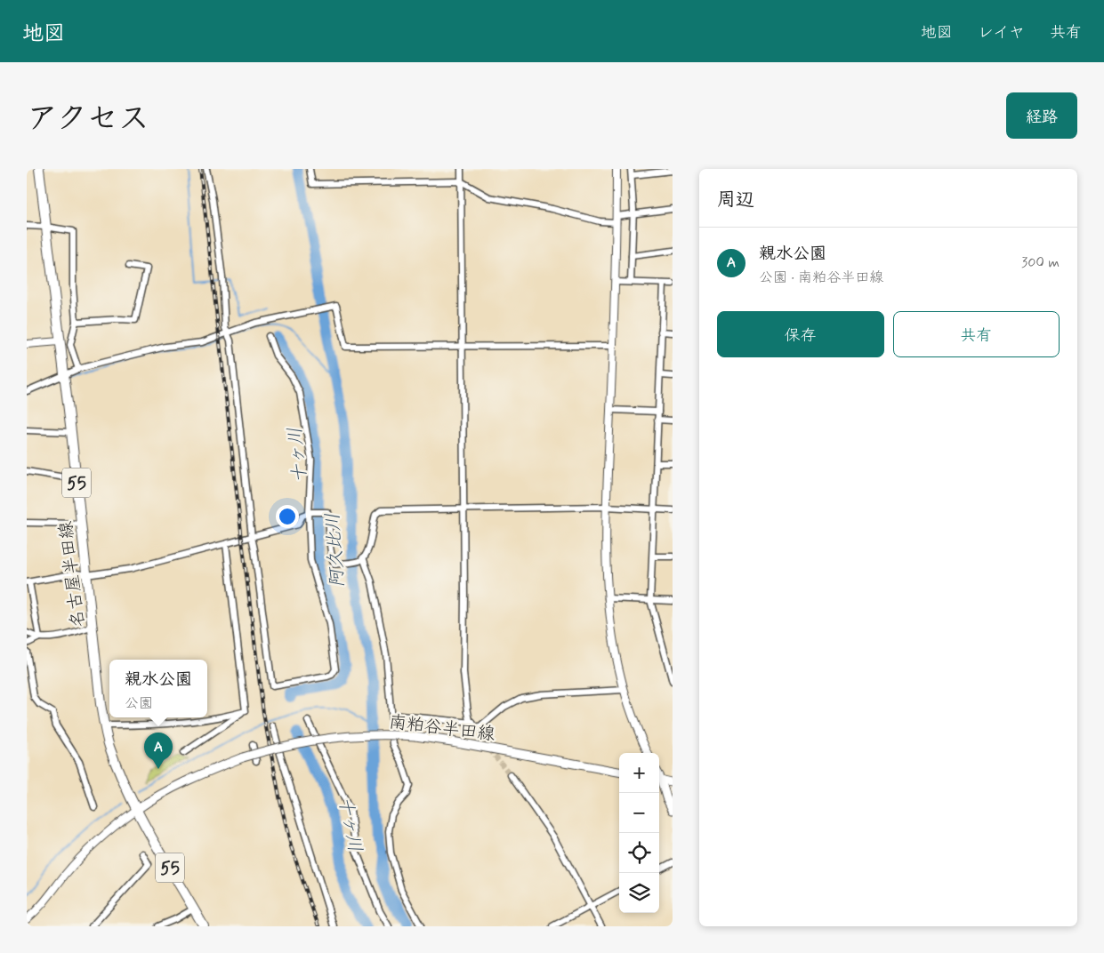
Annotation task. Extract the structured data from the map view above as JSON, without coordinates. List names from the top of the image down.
{
  "streets": {
    "main road": ["55", "名古屋半田線", "南粕谷半田線"]
  },
  "crossings": [
    ["名古屋半田線", "南粕谷半田線"]
  ],
  "water": ["十ヶ川", "阿久比川"],
  "page": {
    "header": "地図",
    "nav": ["地図", "レイヤ", "共有"],
    "title": "アクセス",
    "buttons": [
      "経路",
      ["保存", "共有"]
    ],
    "heading": "周辺",
    "list": [
      {
        "mark": "A",
        "name": "親水公園",
        "note": "公園 · 南粕谷半田線",
        "value": "300 m"
      }
    ],
    "popup": ["親水公園", "公園"],
    "pins": "A",
    "map_buttons": ["+", "−"]
  }
}
